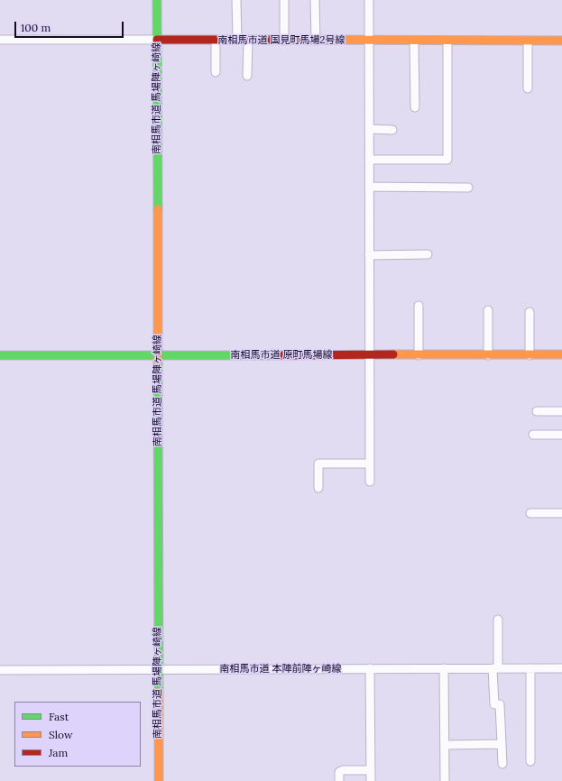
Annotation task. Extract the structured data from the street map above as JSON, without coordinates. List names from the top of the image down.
{
  "streets": {
    "street": [
      "南相馬市道 国見町馬場2号線",
      "南相馬市道 馬場陣ヶ崎線",
      "南相馬市道 原町馬場線",
      "南相馬市道 本陣前陣ヶ崎線"
    ]
  },
  "crossings": [
    ["南相馬市道 国見町馬場2号線", "南相馬市道 馬場陣ヶ崎線"],
    ["南相馬市道 馬場陣ヶ崎線", "南相馬市道 原町馬場線"],
    ["南相馬市道 馬場陣ヶ崎線", "南相馬市道 本陣前陣ヶ崎線"]
  ],
  "legend": ["Fast", "Slow", "Jam"],
  "scale_bar": "100 m"
}
